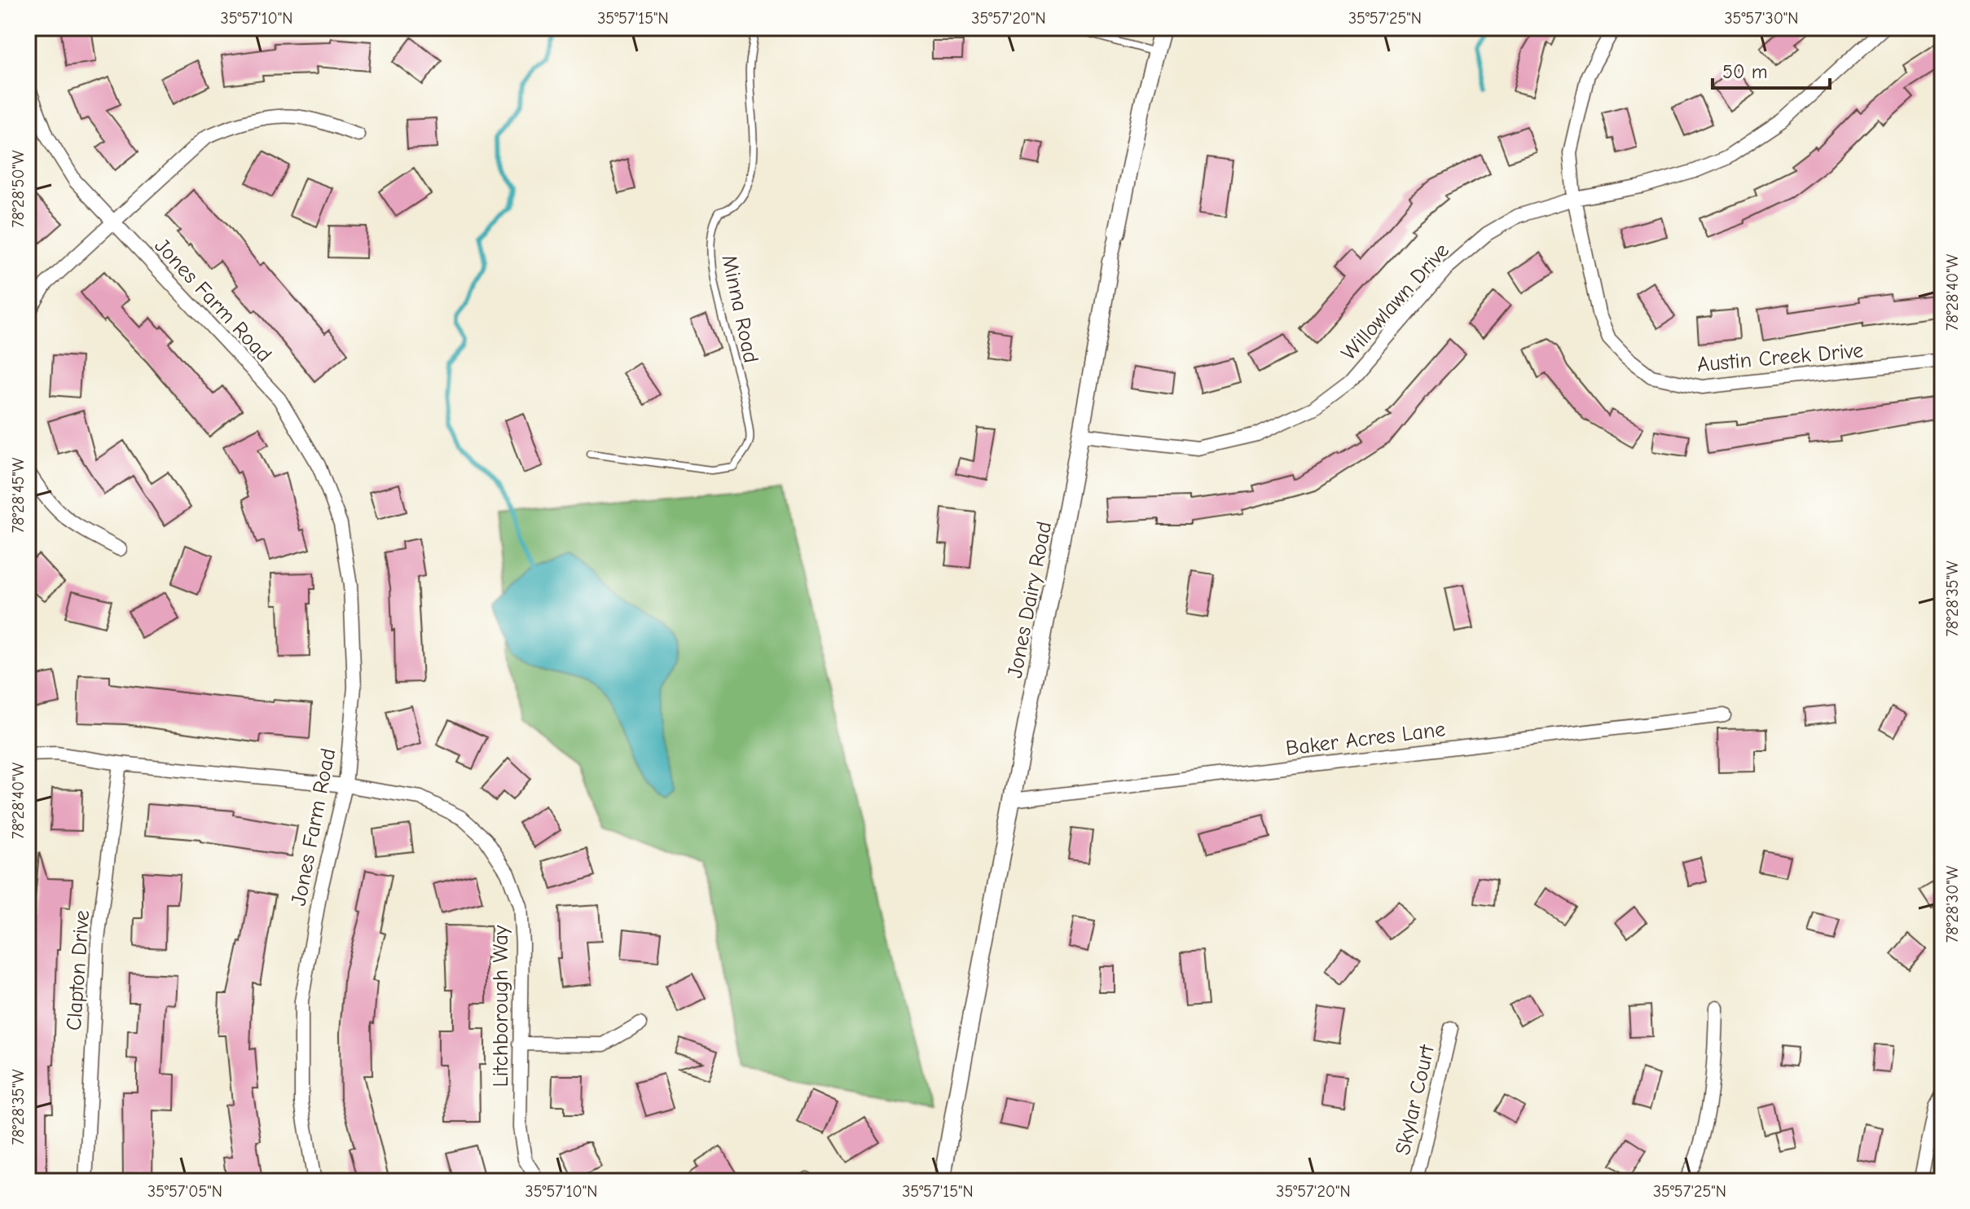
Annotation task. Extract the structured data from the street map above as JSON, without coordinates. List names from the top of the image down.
{
  "streets": {
    "street": [
      "Jones Farm Road",
      "Willowlawn Drive",
      "Austin Creek Drive",
      "Jones Dairy Road",
      "Baker Acres Lane",
      "Clapton Drive",
      "Litchborough Way",
      "Skylar Court"
    ],
    "lane": ["Minna Road"]
  },
  "crossings": [
    ["Jones Farm Road", "Litchborough Way"],
    ["Willowlawn Drive", "Austin Creek Drive"],
    ["Willowlawn Drive", "Jones Dairy Road"],
    ["Jones Dairy Road", "Baker Acres Lane"],
    ["Clapton Drive", "Litchborough Way"]
  ],
  "scale_bar": "50 m",
  "coordinates": [
    "35°57'10\"N",
    "35°57'15\"N",
    "35°57'20\"N",
    "35°57'25\"N",
    "35°57'30\"N",
    "78°28'50\"W",
    "78°28'40\"W",
    "78°28'45\"W",
    "78°28'35\"W",
    "78°28'30\"W",
    "35°57'05\"N"
  ]
}
